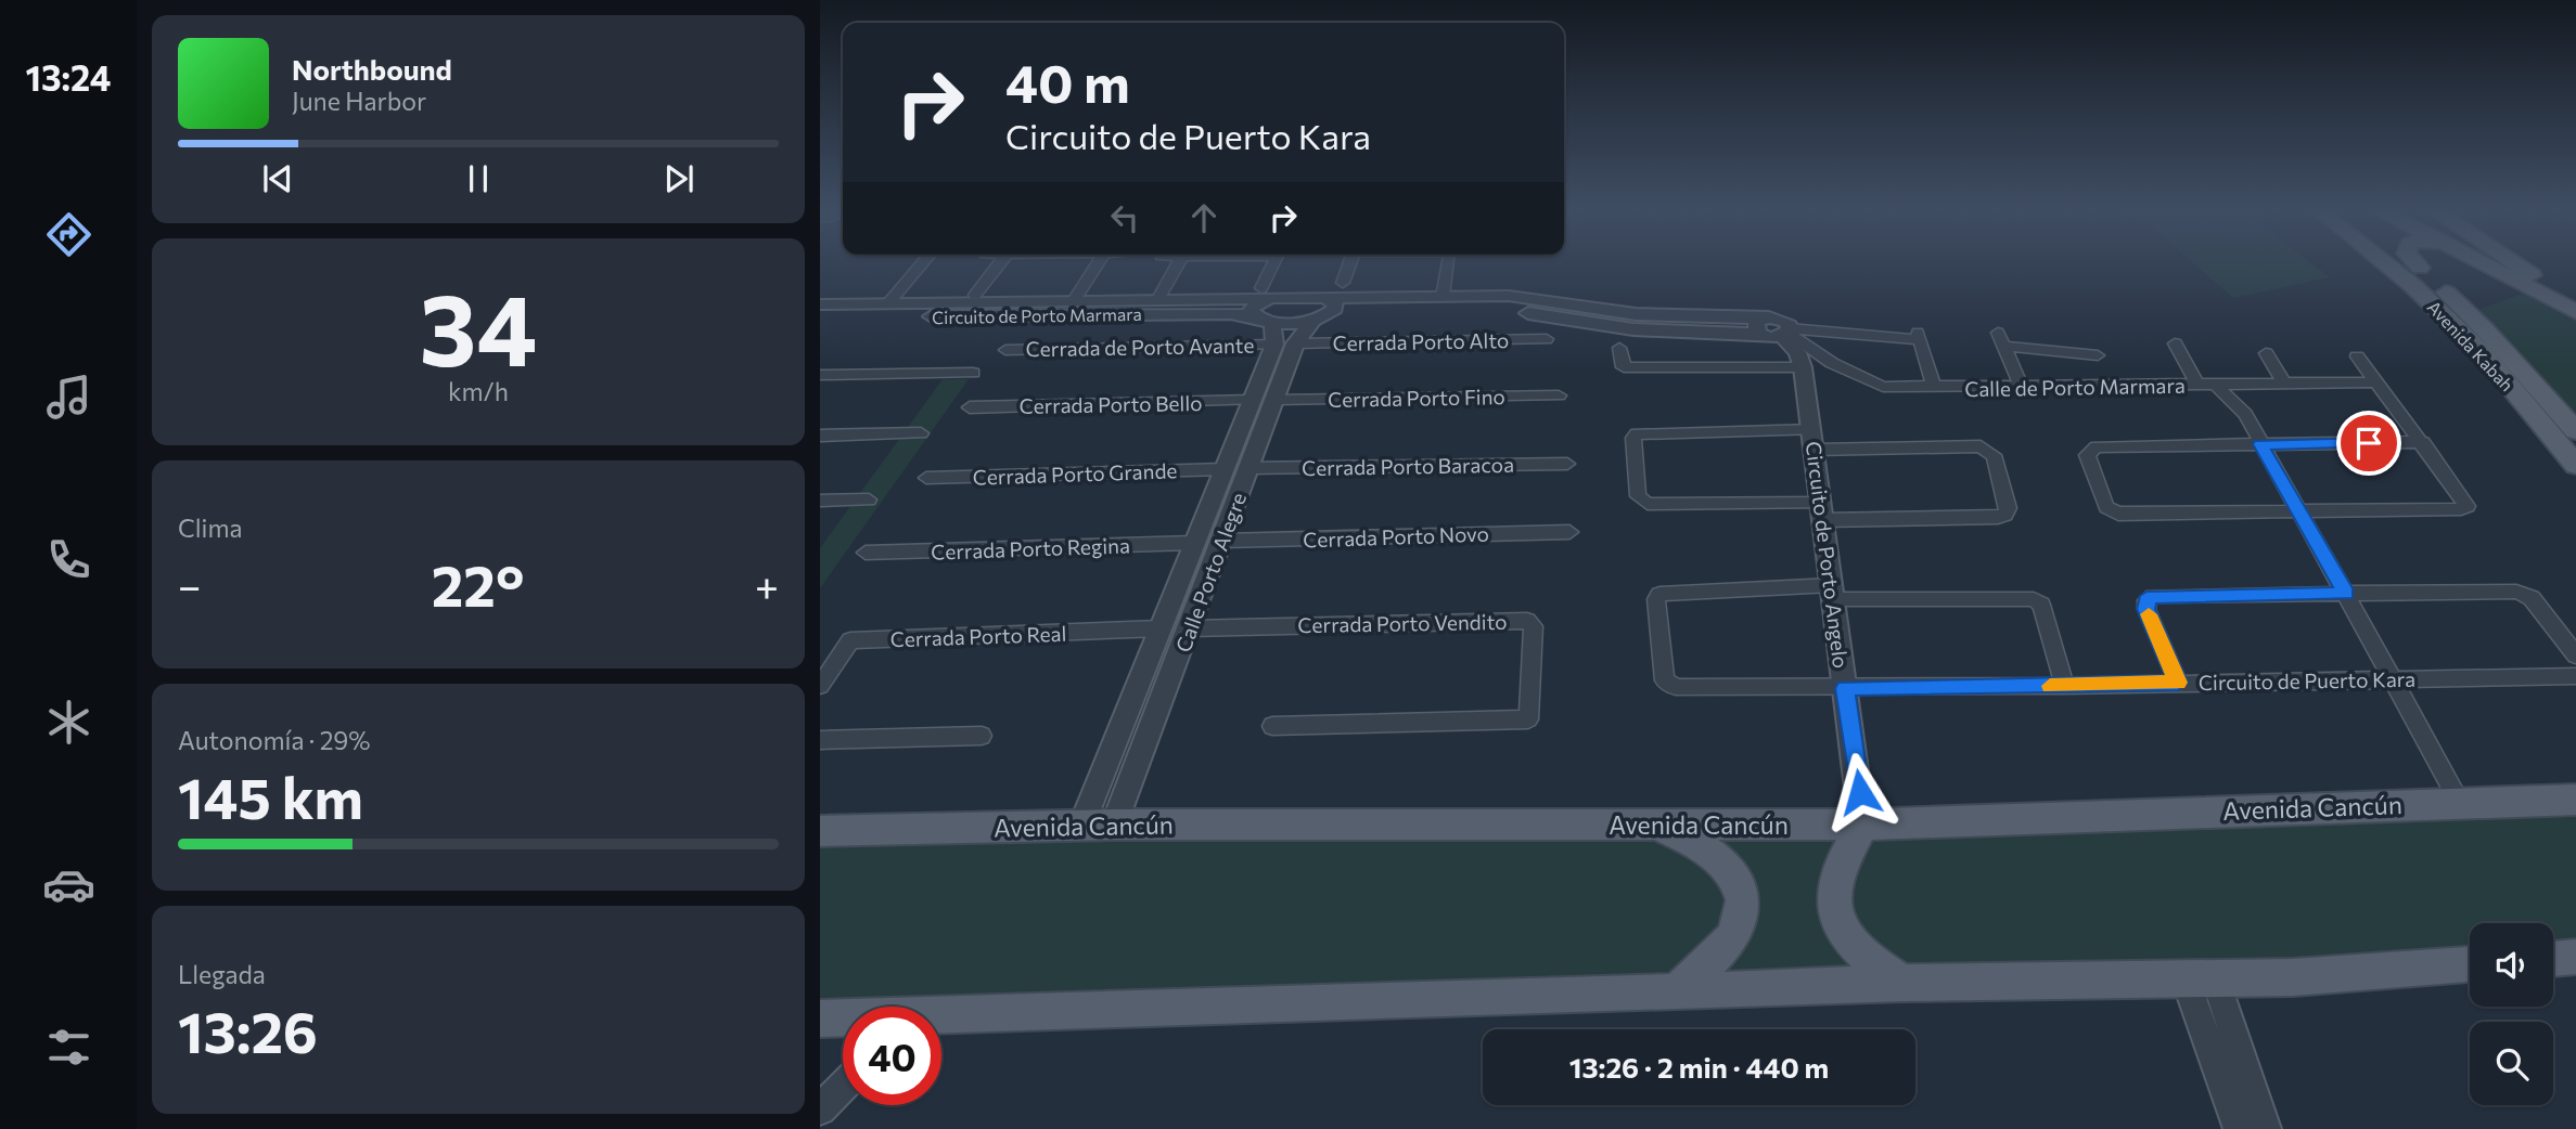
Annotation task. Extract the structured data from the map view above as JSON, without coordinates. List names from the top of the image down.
{
  "streets": {
    "main road": ["Avenida Kabah", "Avenida Cancún"],
    "street": [
      "Circuito de Porto Marmara",
      "Cerrada Porto Alto",
      "Cerrada de Porto Avante",
      "Calle de Porto Marmara",
      "Cerrada Porto Fino",
      "Cerrada Porto Bello",
      "Cerrada Porto Baracoa",
      "Cerrada Porto Grande",
      "Cerrada Porto Novo",
      "Cerrada Porto Regina",
      "Circuito de Porto Angelo",
      "Calle Porto Alegre",
      "Cerrada Porto Vendito",
      "Cerrada Porto Real",
      "Circuito de Puerto Kara"
    ]
  },
  "crossings": [
    ["Circuito de Porto Marmara", "Calle de Porto Marmara"],
    ["Circuito de Porto Marmara", "Circuito de Porto Angelo"],
    ["Circuito de Porto Marmara", "Calle Porto Alegre"],
    ["Cerrada Porto Alto", "Cerrada de Porto Avante"],
    ["Cerrada Porto Alto", "Calle Porto Alegre"],
    ["Cerrada de Porto Avante", "Calle Porto Alegre"],
    ["Calle de Porto Marmara", "Circuito de Porto Angelo"],
    ["Cerrada Porto Fino", "Calle Porto Alegre"],
    ["Cerrada Porto Bello", "Calle Porto Alegre"],
    ["Cerrada Porto Baracoa", "Calle Porto Alegre"],
    ["Cerrada Porto Grande", "Calle Porto Alegre"],
    ["Cerrada Porto Novo", "Calle Porto Alegre"],
    ["Cerrada Porto Regina", "Calle Porto Alegre"],
    ["Circuito de Porto Angelo", "Circuito de Puerto Kara"],
    ["Circuito de Porto Angelo", "Avenida Cancún"],
    ["Calle Porto Alegre", "Cerrada Porto Vendito"],
    ["Calle Porto Alegre", "Cerrada Porto Real"],
    ["Calle Porto Alegre", "Avenida Cancún"]
  ],
  "page": {
    "tabs": "13:24",
    "turn": ["40 m", "Circuito de Puerto Kara"],
    "song": ["Northbound", "June Harbor"],
    "tile": [
      ["34", "km/h"],
      "Clima",
      ["Autonomía · 29%", "145 km"],
      ["Llegada", "13:26"]
    ],
    "heat": ["−", "22°", "+"],
    "limit": "40",
    "trip": "13:26 · 2 min · 440 m"
  }
}
